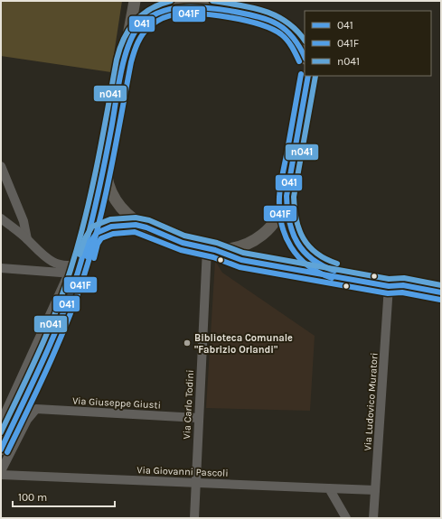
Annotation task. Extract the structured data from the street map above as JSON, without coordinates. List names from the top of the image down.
{
  "streets": {
    "street": [
      "Via Ludovico Muratori",
      "Via Giuseppe Giusti",
      "Via Carlo Todini",
      "Via Giovanni Pascoli"
    ]
  },
  "crossings": [
    ["Via Ludovico Muratori", "Via Giovanni Pascoli"],
    ["Via Giuseppe Giusti", "Via Carlo Todini"],
    ["Via Carlo Todini", "Via Giovanni Pascoli"]
  ],
  "places": ["Biblioteca Comunale \"Fabrizio Orlandi\""],
  "lines": ["transit line n041", "transit line 041", "transit line 041F"],
  "legend": ["041", "041F", "n041"],
  "scale_bar": "100 m"
}
